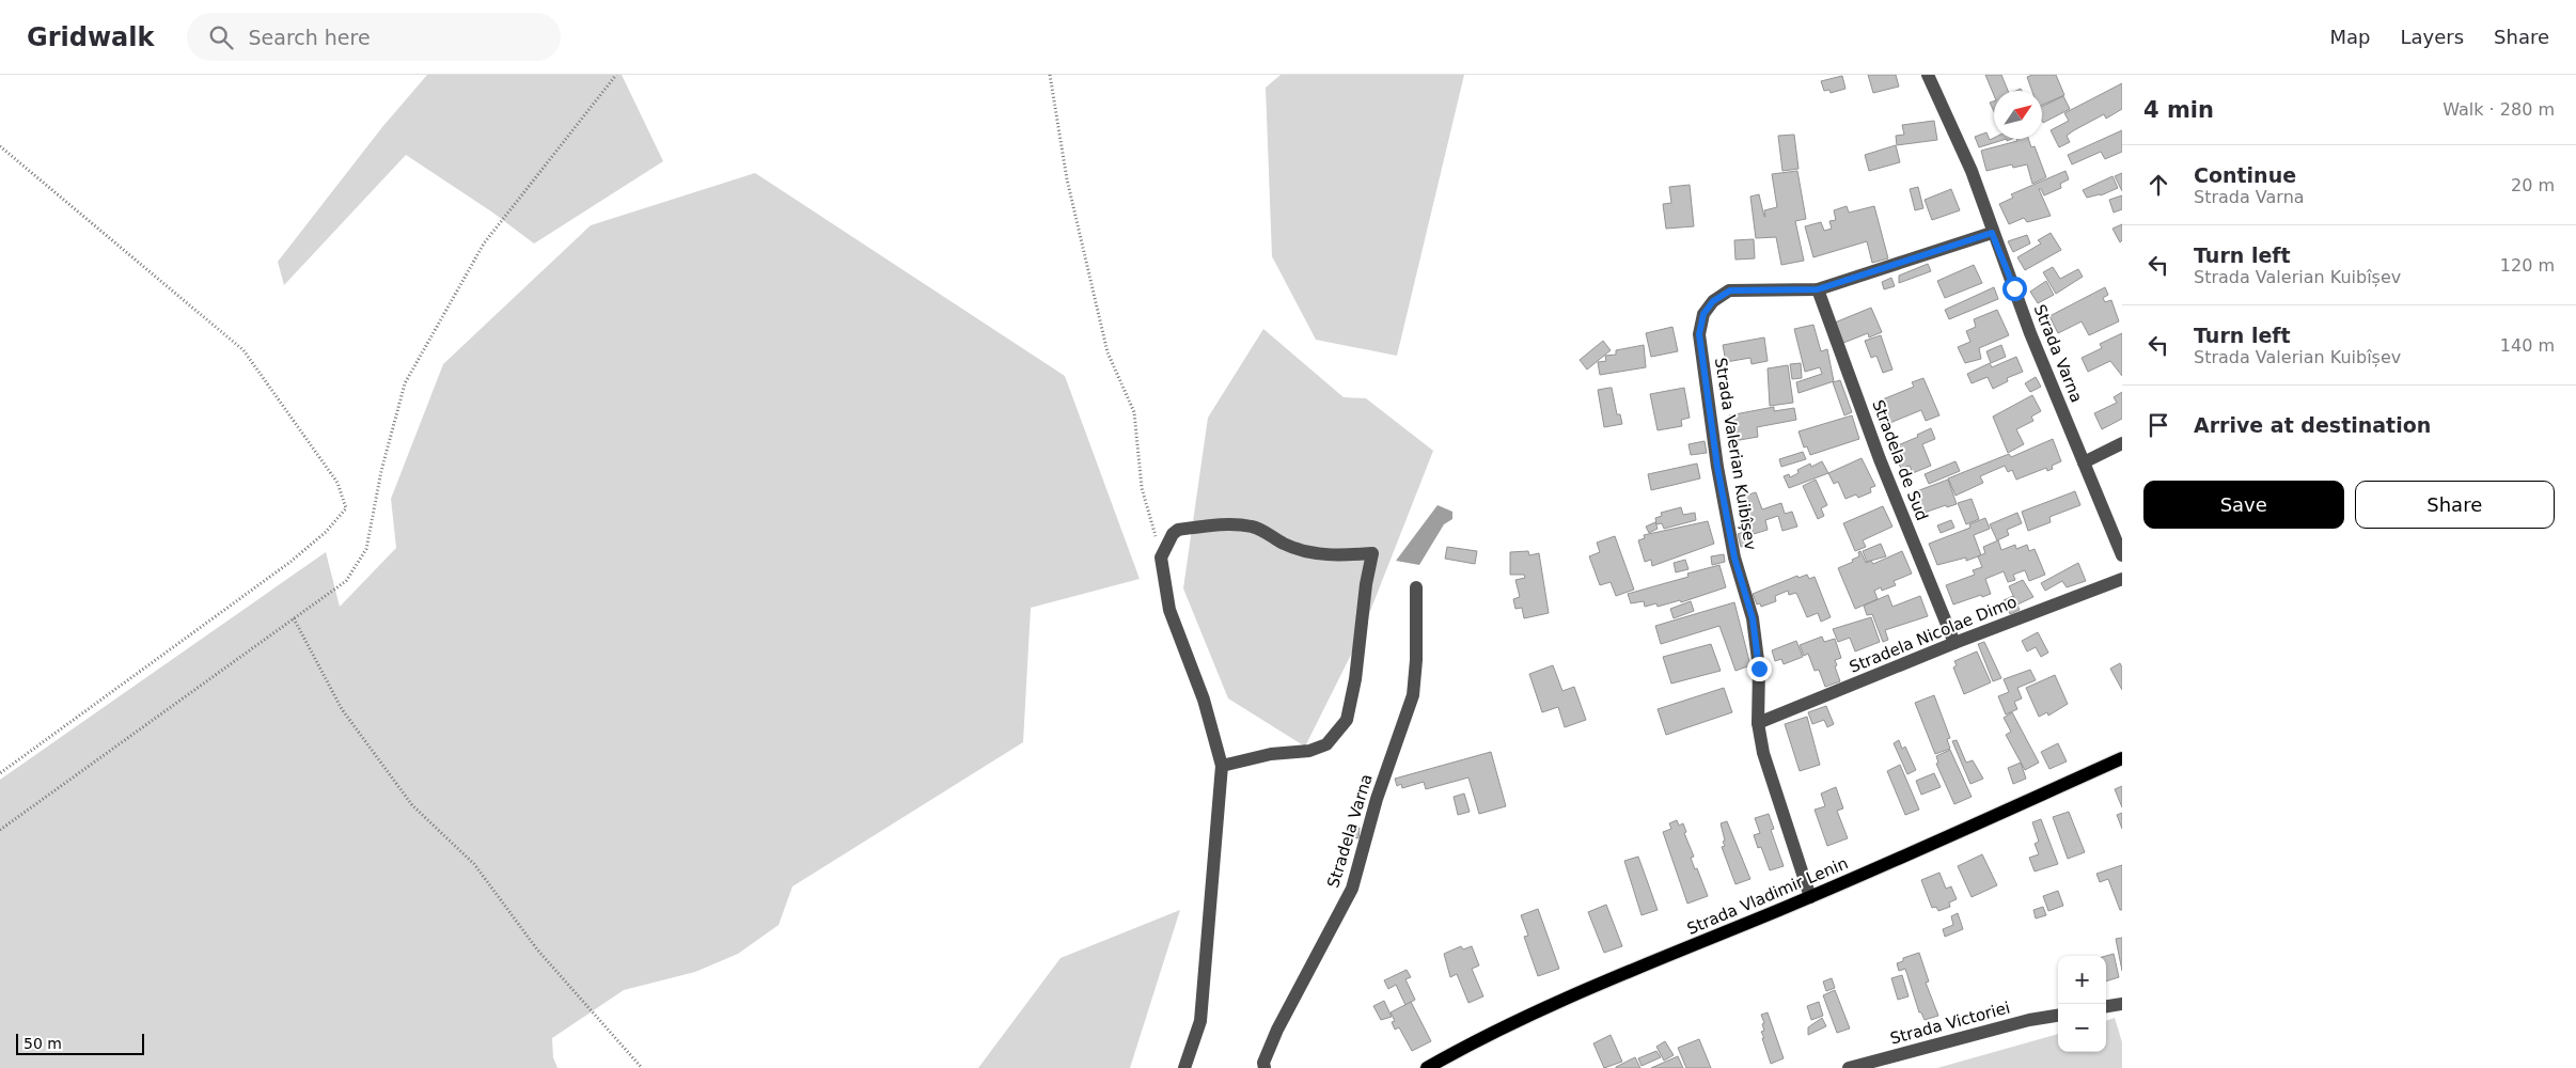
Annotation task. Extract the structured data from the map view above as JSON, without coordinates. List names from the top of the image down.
{
  "streets": {
    "main road": ["Strada Vladimir Lenin"],
    "street": [
      "Strada Varna",
      "Strada Valerian Kuibîșev",
      "Stradela de Sud",
      "Stradela Nicolae Dimo",
      "Stradela Varna",
      "Strada Victoriei"
    ]
  },
  "crossings": [
    ["Strada Varna", "Strada Valerian Kuibîșev"],
    ["Strada Valerian Kuibîșev", "Stradela de Sud"],
    ["Strada Valerian Kuibîșev", "Stradela Nicolae Dimo"],
    ["Strada Valerian Kuibîșev", "Strada Vladimir Lenin"],
    ["Stradela de Sud", "Stradela Nicolae Dimo"]
  ],
  "scale_bar": "50 m",
  "north": "top right",
  "page": {
    "header": "Gridwalk",
    "search": "Search here",
    "nav": ["Map", "Layers", "Share"],
    "heading": ["4 min", "Walk · 280 m"],
    "list": [
      ["Continue", "Strada Varna", "20 m"],
      ["Turn left", "Strada Valerian Kuibîșev", "120 m"],
      ["Turn left", "Strada Valerian Kuibîșev", "140 m"],
      "Arrive at destination"
    ],
    "buttons": ["Save", "Share"],
    "map_buttons": ["+", "−"],
    "scale": "50 m"
  }
}
